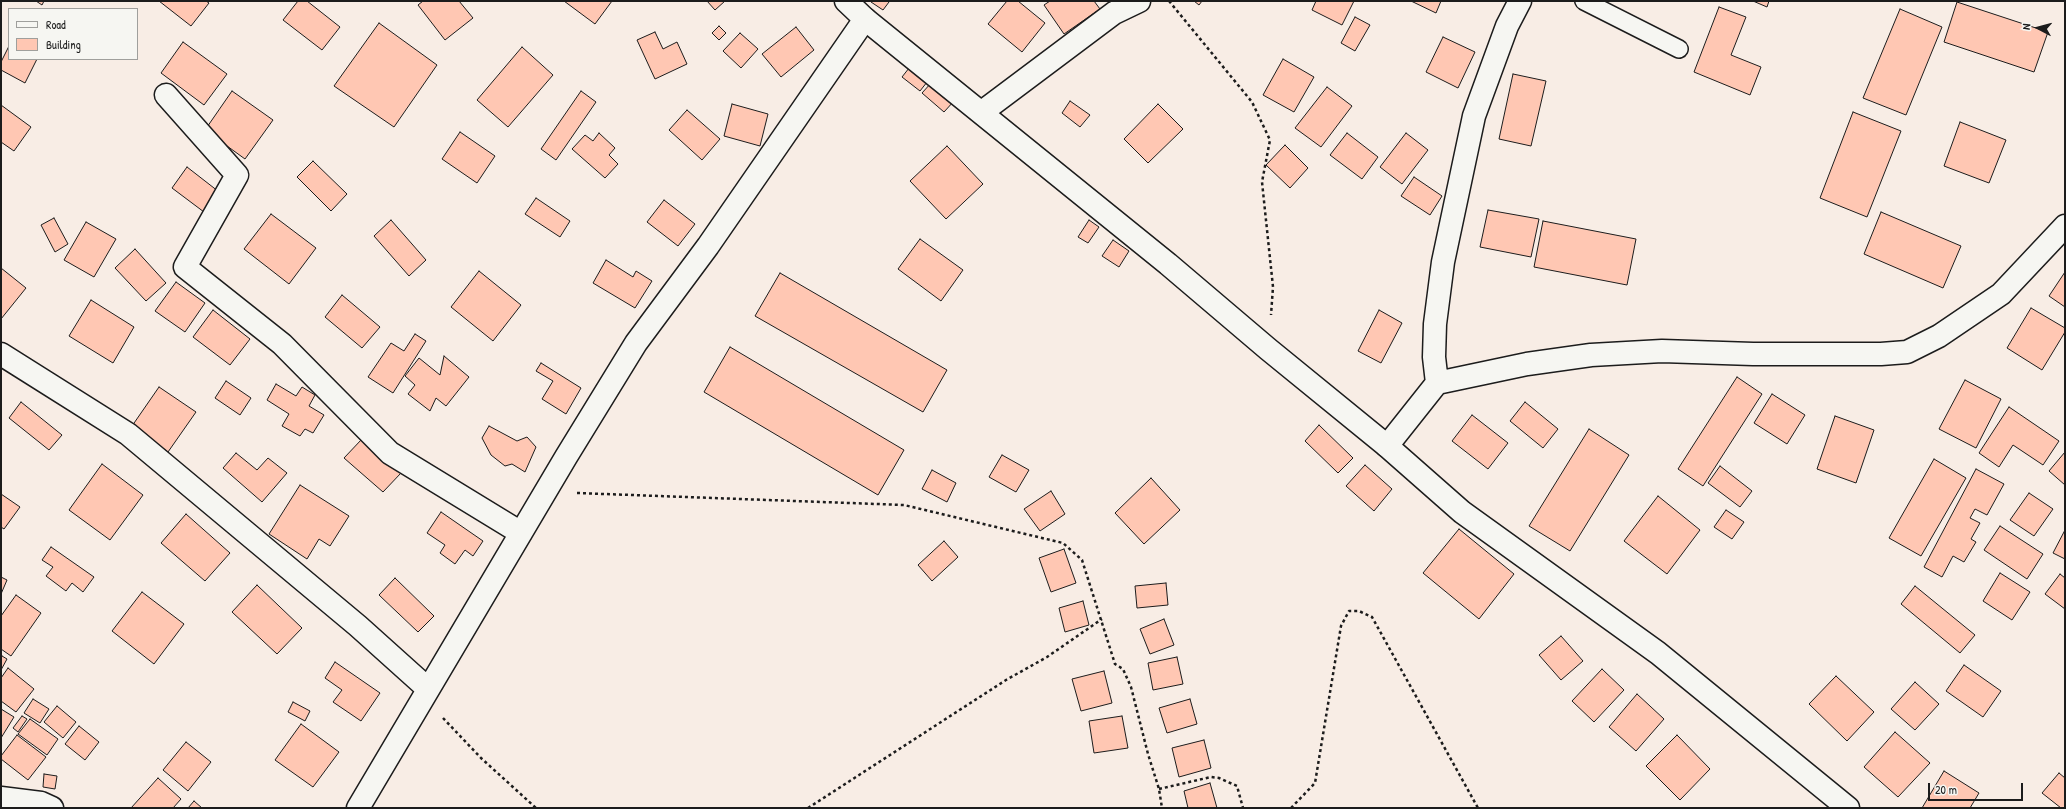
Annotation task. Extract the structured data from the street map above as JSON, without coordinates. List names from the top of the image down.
{
  "legend": ["Road", "Building"],
  "scale_bar": "20 m",
  "north": "left"
}
